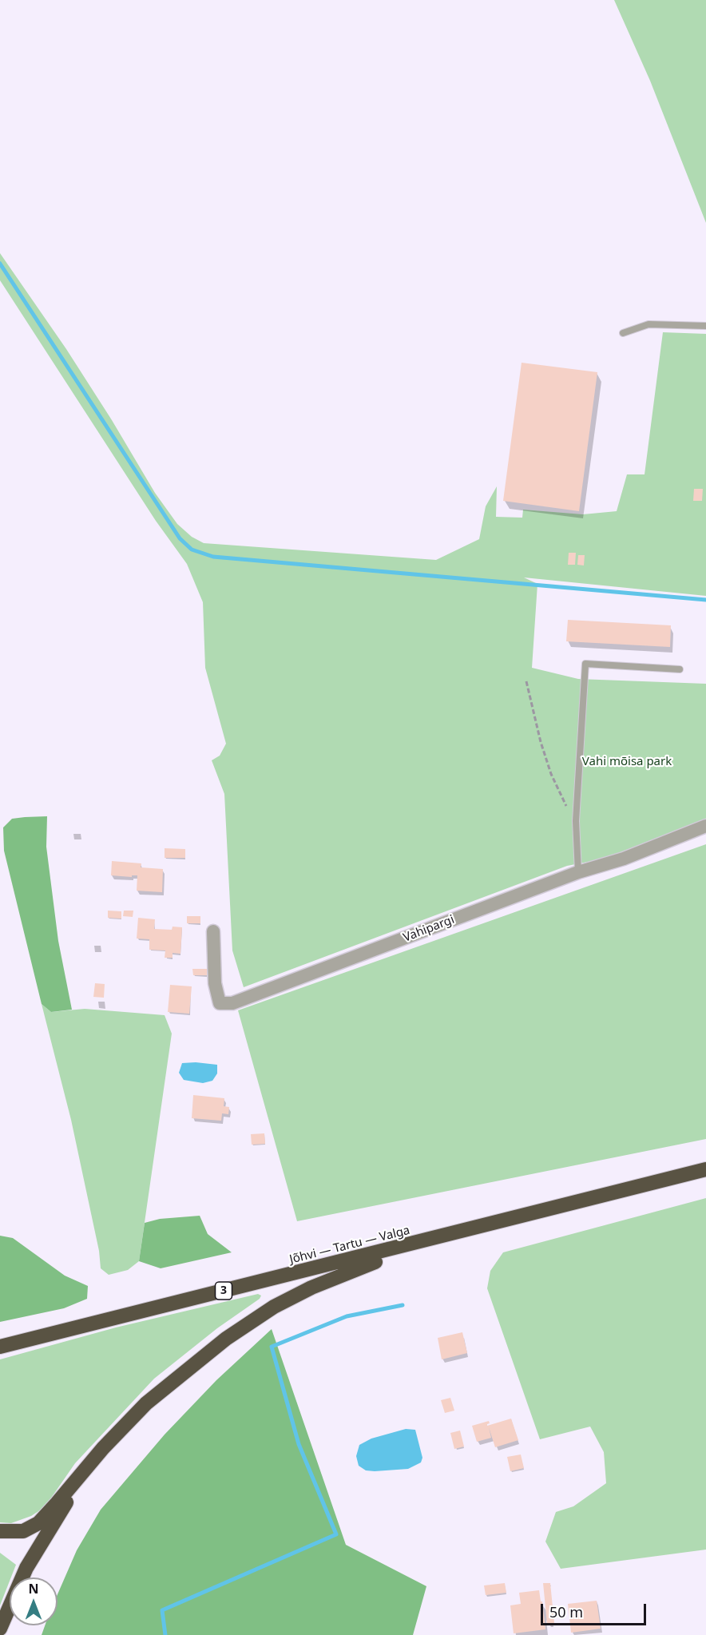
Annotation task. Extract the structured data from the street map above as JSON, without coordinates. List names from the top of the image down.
{
  "streets": {
    "highway": ["Jõhvi — Tartu — Valga", "3"],
    "street": ["Vahipargi"]
  },
  "parks": ["Vahi mõisa park"],
  "scale_bar": "50 m",
  "north": "top"
}
